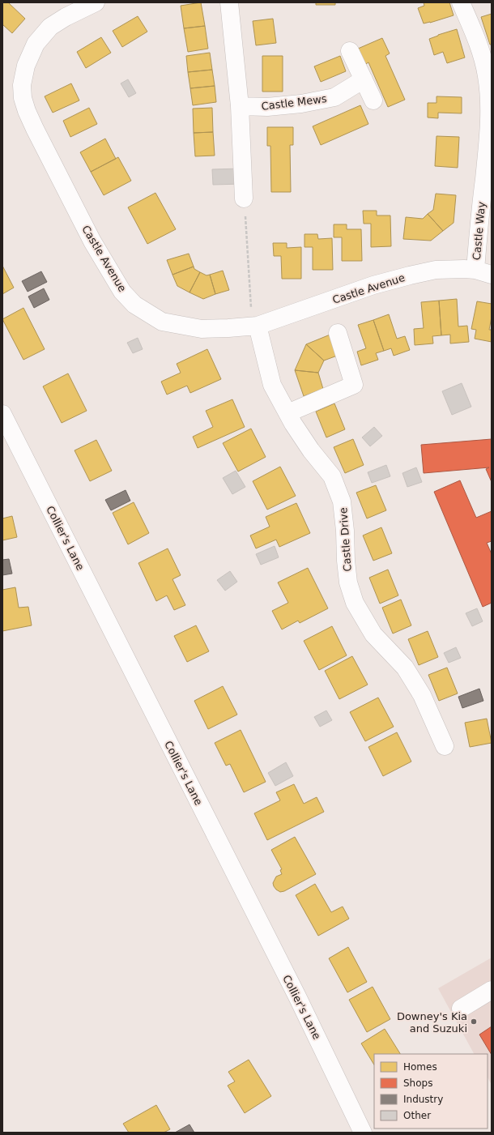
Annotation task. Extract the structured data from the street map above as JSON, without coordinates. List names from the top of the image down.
{
  "streets": {
    "street": [
      "Castle Mews",
      "Castle Way",
      "Castle Avenue",
      "Collier's Lane",
      "Castle Drive"
    ]
  },
  "crossings": [
    ["Castle Way", "Castle Avenue"],
    ["Castle Avenue", "Castle Drive"]
  ],
  "places": ["Downey's Kia and Suzuki"],
  "legend": [
    "Homes",
    "Shops",
    "Industry",
    "Other"
  ]
}
